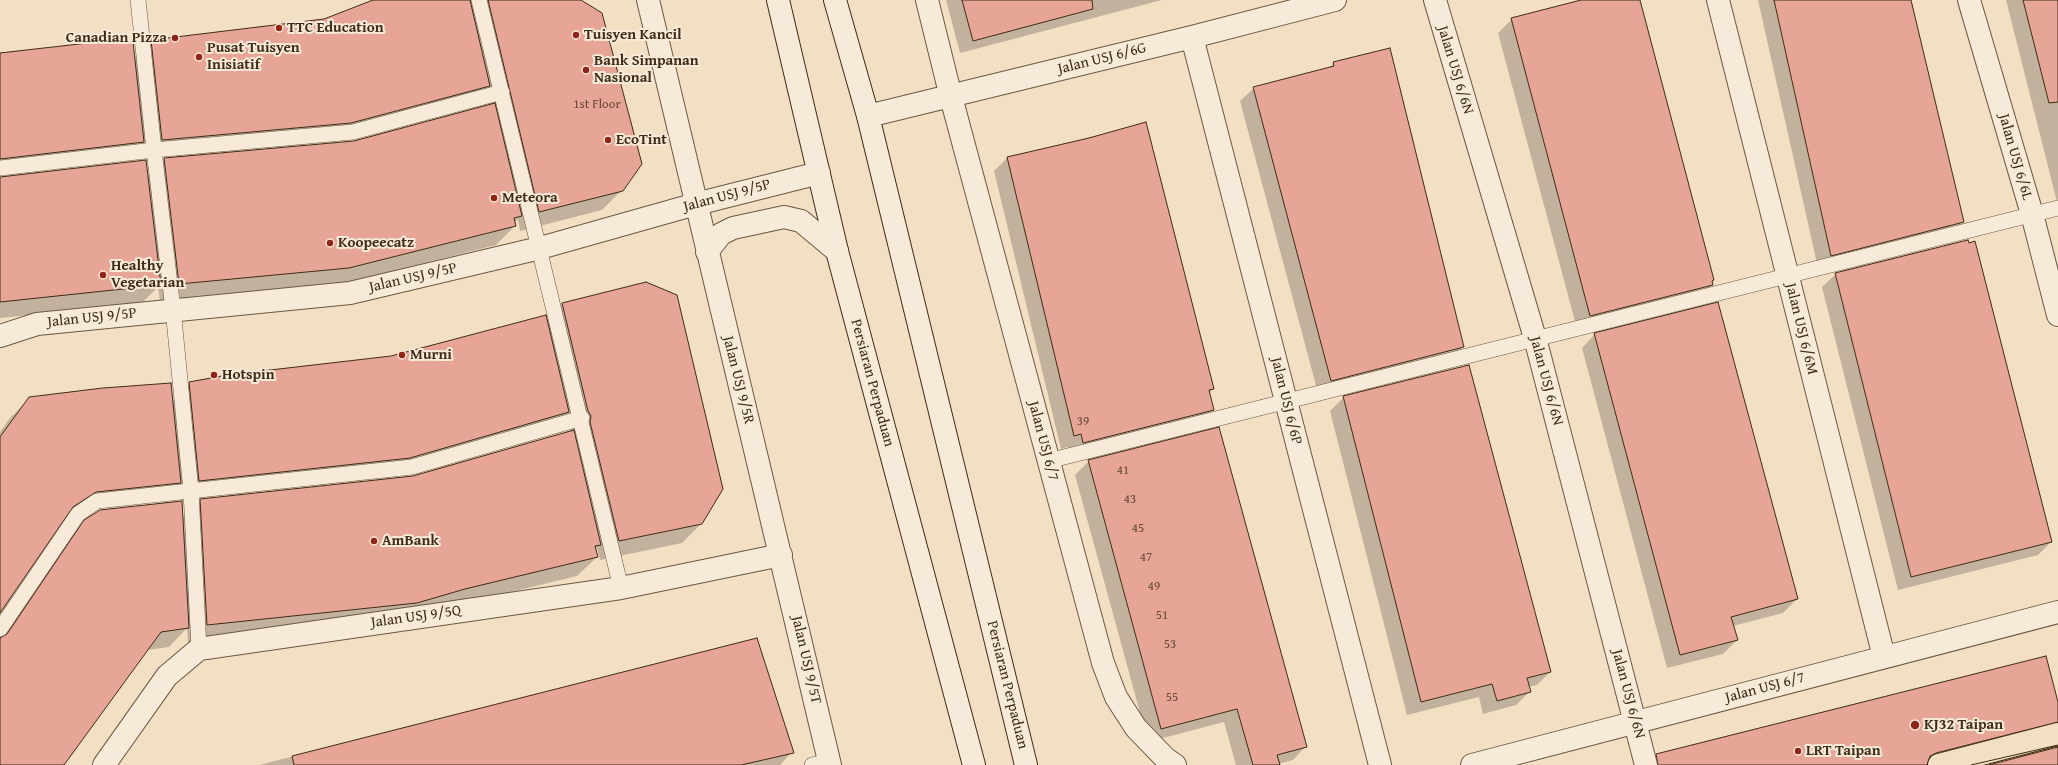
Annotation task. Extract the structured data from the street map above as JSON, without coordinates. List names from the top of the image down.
{
  "streets": {
    "street": [
      "Jalan USJ 6/6G",
      "Jalan USJ 6/6N",
      "Jalan USJ 6/6L",
      "Jalan USJ 9/5P",
      "Jalan USJ 6/6M",
      "Jalan USJ 9/5R",
      "Persiaran Perpaduan",
      "Jalan USJ 6/6P",
      "Jalan USJ 6/7",
      "Jalan USJ 9/5Q",
      "Jalan USJ 9/5T"
    ]
  },
  "crossings": [
    ["Jalan USJ 6/6G", "Persiaran Perpaduan"],
    ["Jalan USJ 6/6G", "Jalan USJ 6/6P"],
    ["Jalan USJ 6/6G", "Jalan USJ 6/7"],
    ["Jalan USJ 6/6N", "Jalan USJ 6/7"],
    ["Jalan USJ 9/5P", "Jalan USJ 9/5R"],
    ["Jalan USJ 9/5P", "Persiaran Perpaduan"],
    ["Jalan USJ 6/6M", "Jalan USJ 6/7"],
    ["Jalan USJ 9/5R", "Jalan USJ 9/5Q"],
    ["Jalan USJ 9/5R", "Jalan USJ 9/5T"],
    ["Jalan USJ 9/5Q", "Jalan USJ 9/5T"]
  ],
  "places": [
    "TTC Education",
    "Tuisyen Kancil",
    "Canadian Pizza",
    "Pusat Tuisyen Inisiatif",
    "Bank Simpanan Nasional",
    "EcoTint",
    "Meteora",
    "Koopeecatz",
    "Healthy Vegetarian",
    "Murni",
    "Hotspin",
    "AmBank",
    "KJ32 Taipan",
    "LRT Taipan"
  ],
  "house_numbers": [
    "1st Floor",
    "39",
    "41",
    "43",
    "45",
    "47",
    "49",
    "51",
    "53",
    "55"
  ]
}
